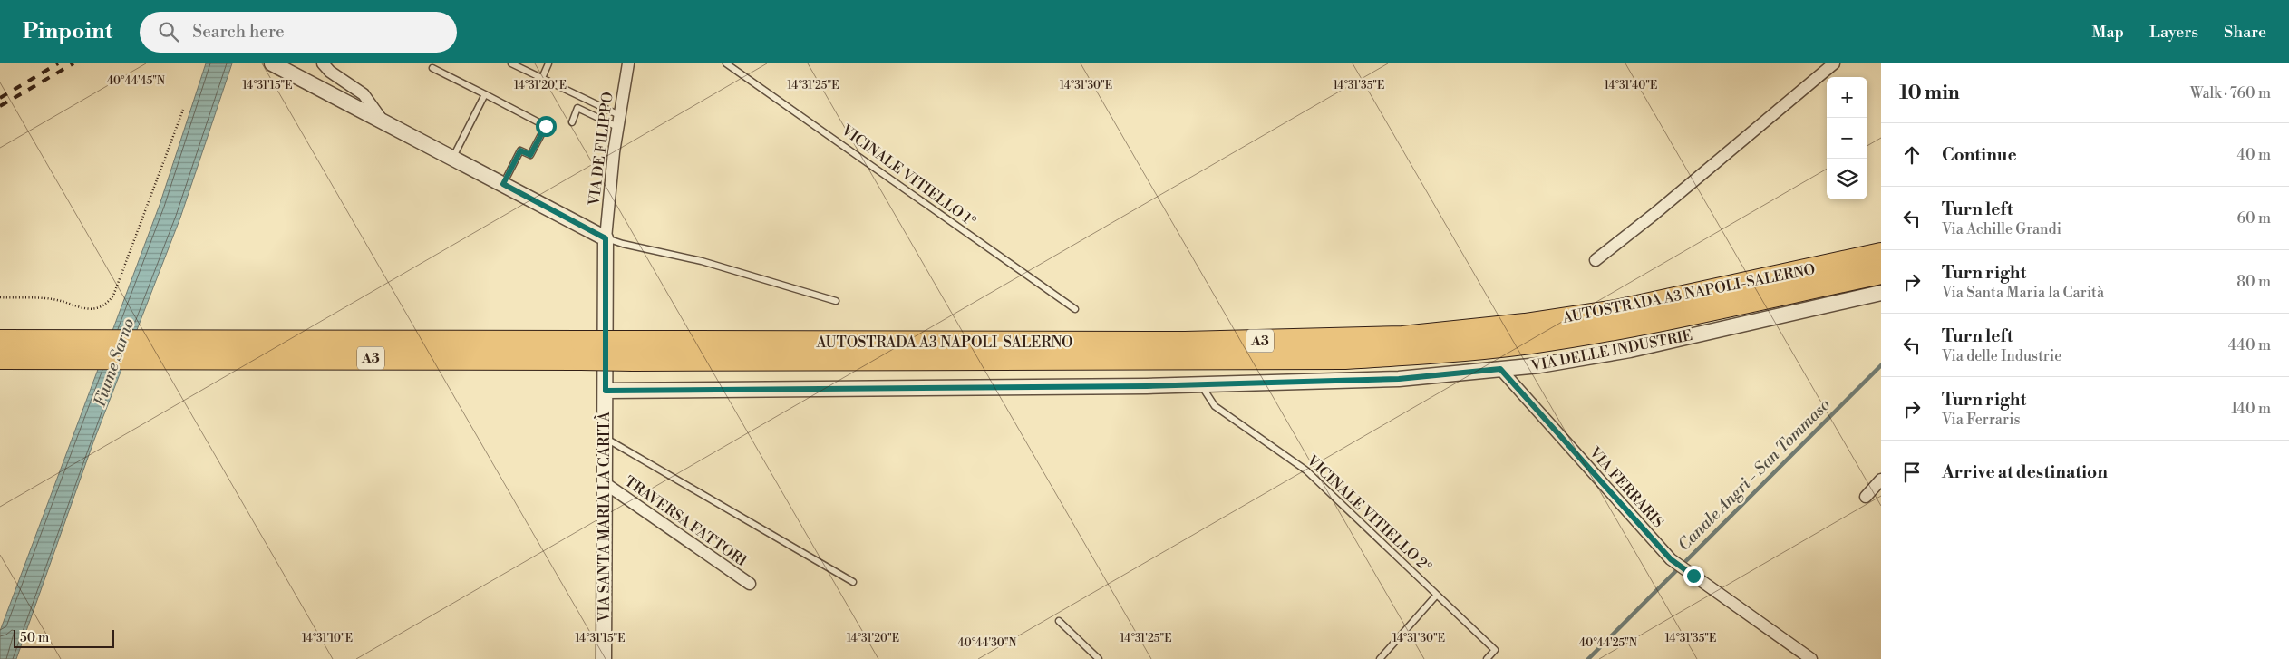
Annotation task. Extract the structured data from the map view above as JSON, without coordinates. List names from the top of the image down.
{
  "streets": {
    "highway": ["AUTOSTRADA A3 NAPOLI-SALERNO", "A3"],
    "street": [
      "VIA DE FILIPPO",
      "VIA DELLE INDUSTRIE",
      "VIA FERRARIS",
      "VIA SANTA MARIA LA CARITÀ",
      "TRAVERSA FATTORI"
    ],
    "lane": ["VICINALE VITIELLO 1°", "VICINALE VITIELLO 2°"]
  },
  "crossings": [
    ["VIA DE FILIPPO", "VIA SANTA MARIA LA CARITÀ"],
    ["VIA DELLE INDUSTRIE", "VIA FERRARIS"],
    ["VIA DELLE INDUSTRIE", "VICINALE VITIELLO 2°"],
    ["VIA DELLE INDUSTRIE", "VIA SANTA MARIA LA CARITÀ"],
    ["VIA SANTA MARIA LA CARITÀ", "TRAVERSA FATTORI"]
  ],
  "water": ["Fiume Sarno", "Canale Angri - San Tommaso"],
  "scale_bar": "50 m",
  "page": {
    "header": "Pinpoint",
    "search": "Search here",
    "nav": ["Map", "Layers", "Share"],
    "heading": ["10 min", "Walk · 760 m"],
    "map_buttons": ["+", "−"],
    "list": [
      ["Continue", "40 m"],
      ["Turn left", "Via Achille Grandi", "60 m"],
      ["Turn right", "Via Santa Maria la Carità", "80 m"],
      ["Turn left", "Via delle Industrie", "440 m"],
      ["Turn right", "Via Ferraris", "140 m"],
      "Arrive at destination"
    ],
    "scale": "50 m"
  },
  "coordinates": [
    "40°44'45\"N",
    "14°31'15\"E",
    "14°31'20\"E",
    "14°31'25\"E",
    "14°31'30\"E",
    "14°31'35\"E",
    "14°31'40\"E",
    "14°31'10\"E",
    "40°44'30\"N",
    "40°44'25\"N"
  ]
}
